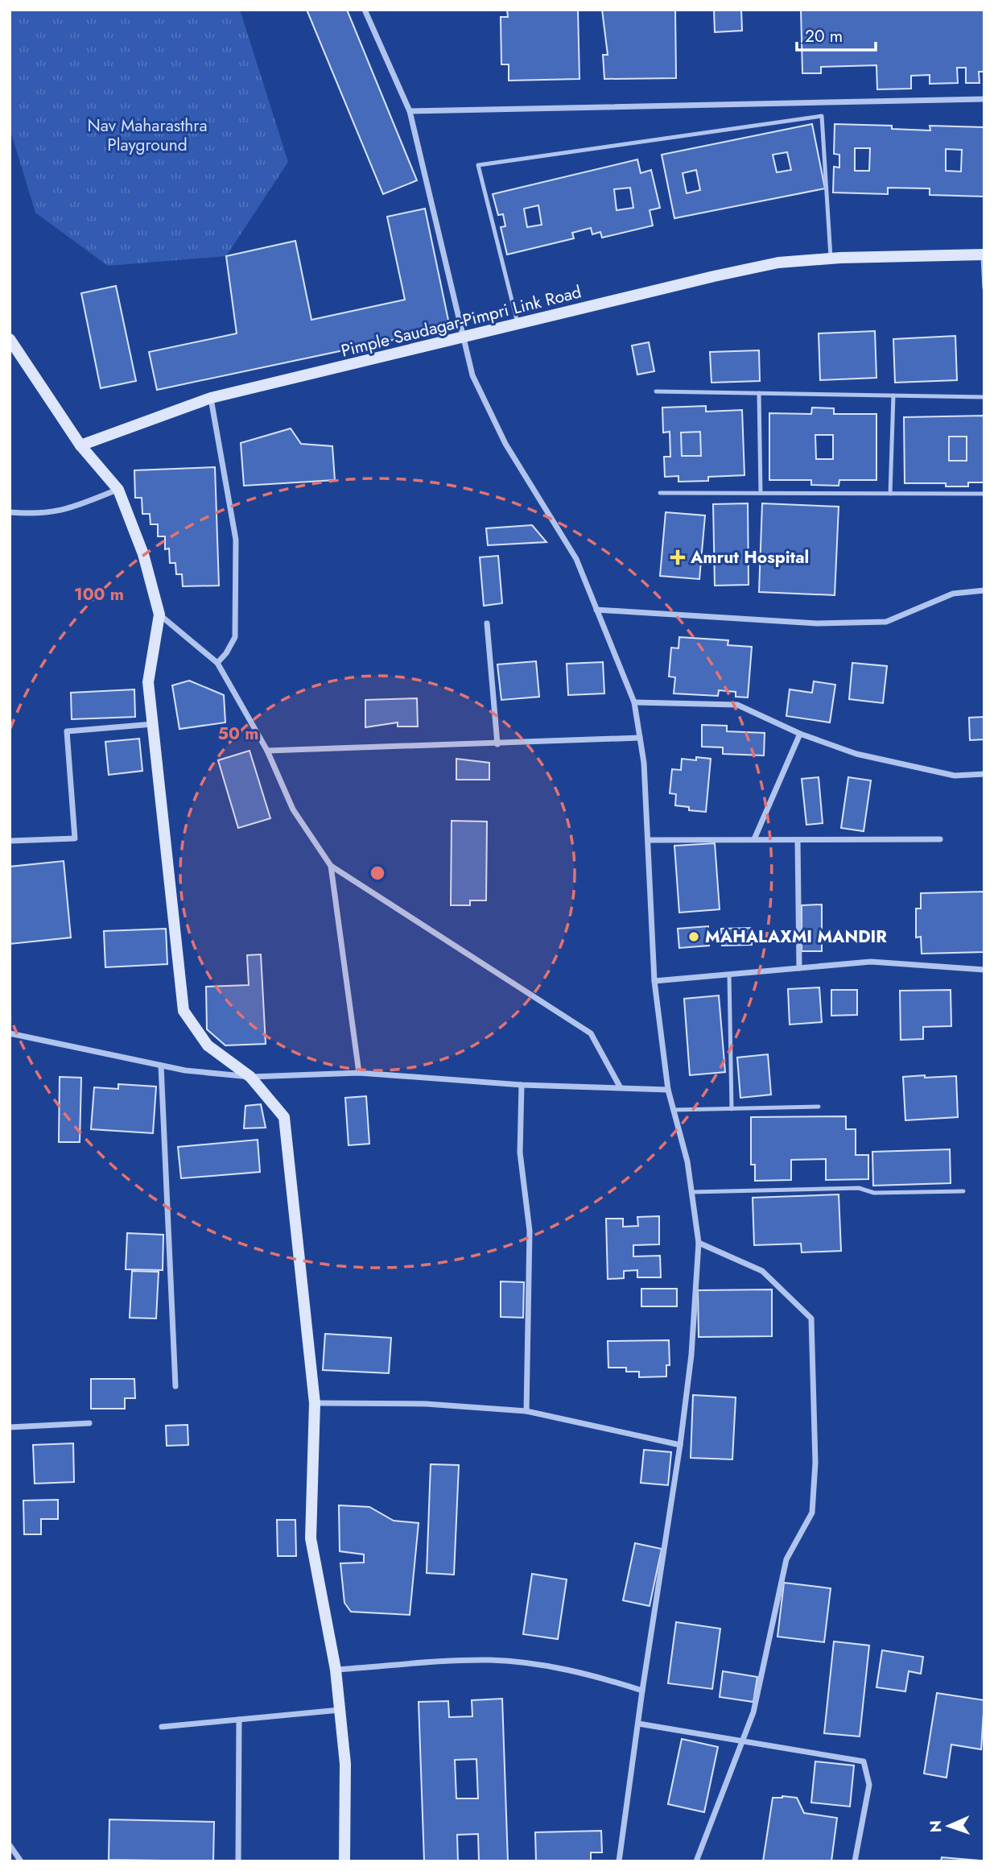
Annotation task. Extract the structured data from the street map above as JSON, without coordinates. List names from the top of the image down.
{
  "streets": {
    "street": ["Pimple Saudagar-Pimpri Link Road"]
  },
  "parks": ["Nav Maharasthra Playground"],
  "places": {
    "health": ["Amrut Hospital"],
    "other": ["MAHALAXMI MANDIR"]
  },
  "scale_bar": "20 m",
  "north": "left",
  "rings": ["100 m", "50 m"]
}
